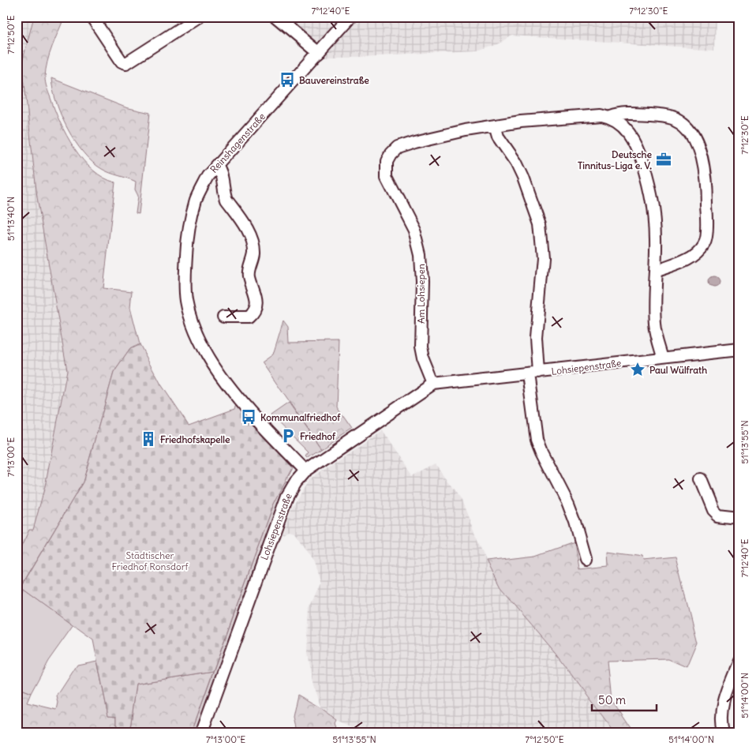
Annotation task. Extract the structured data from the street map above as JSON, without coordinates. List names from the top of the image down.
{
  "streets": {
    "street": ["Reinshagenstraße", "Am Lohsiepen", "Lohsiepenstraße"]
  },
  "crossings": [
    ["Reinshagenstraße", "Lohsiepenstraße"],
    ["Am Lohsiepen", "Lohsiepenstraße"]
  ],
  "parks": ["Städtischer Friedhof Ronsdorf"],
  "places": {
    "bus stop": ["Bauvereinstraße", "Kommunalfriedhof"],
    "office": ["Deutsche Tinnitus-Liga e. V."],
    "place": ["Paul Wülfrath"],
    "parking": ["Friedhof"],
    "building": ["Friedhofskapelle"]
  },
  "scale_bar": "50 m",
  "coordinates": [
    "7°12'40\"E",
    "7°12'30\"E",
    "7°12'50\"E",
    "51°13'40\"N",
    "51°13'55\"N",
    "7°13'00\"E",
    "51°14'00\"N"
  ]
}
